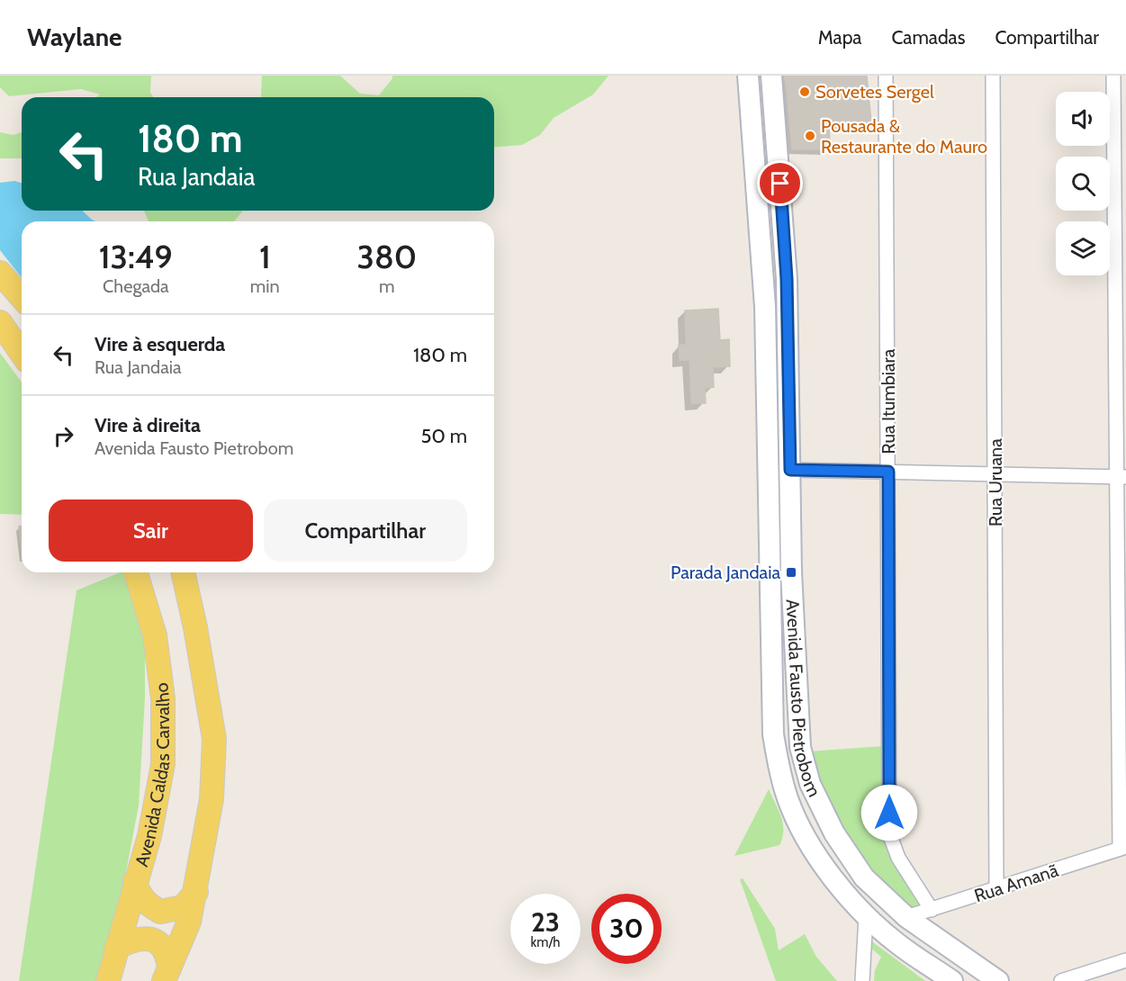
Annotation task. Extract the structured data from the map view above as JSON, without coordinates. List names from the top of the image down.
{
  "streets": {
    "main road": ["Avenida Fausto Pietrobom", "Avenida Caldas Carvalho"],
    "street": ["Rua Itumbiara", "Rua Uruana", "Rua Amanã"]
  },
  "crossings": [
    ["Rua Itumbiara", "Rua Amanã"],
    ["Rua Uruana", "Rua Amanã"],
    ["Avenida Fausto Pietrobom", "Rua Amanã"]
  ],
  "places": {
    "other": ["Sorvetes Sergel", "Pousada & Restaurante do Mauro"],
    "transit": ["Parada Jandaia"]
  },
  "page": {
    "header": "Waylane",
    "nav": ["Mapa", "Camadas", "Compartilhar"],
    "turn": ["180 m", "Rua Jandaia"],
    "eta": [
      "13:49",
      "Chegada",
      "1",
      "min",
      "380",
      "m"
    ],
    "list": [
      {
        "name": "Vire à esquerda",
        "note": "Rua Jandaia",
        "value": "180 m"
      },
      {
        "name": "Vire à direita",
        "note": "Avenida Fausto Pietrobom",
        "value": "50 m"
      }
    ],
    "buttons": ["Sair", "Compartilhar"],
    "speed": "23 km/h",
    "limit": "30"
  }
}
